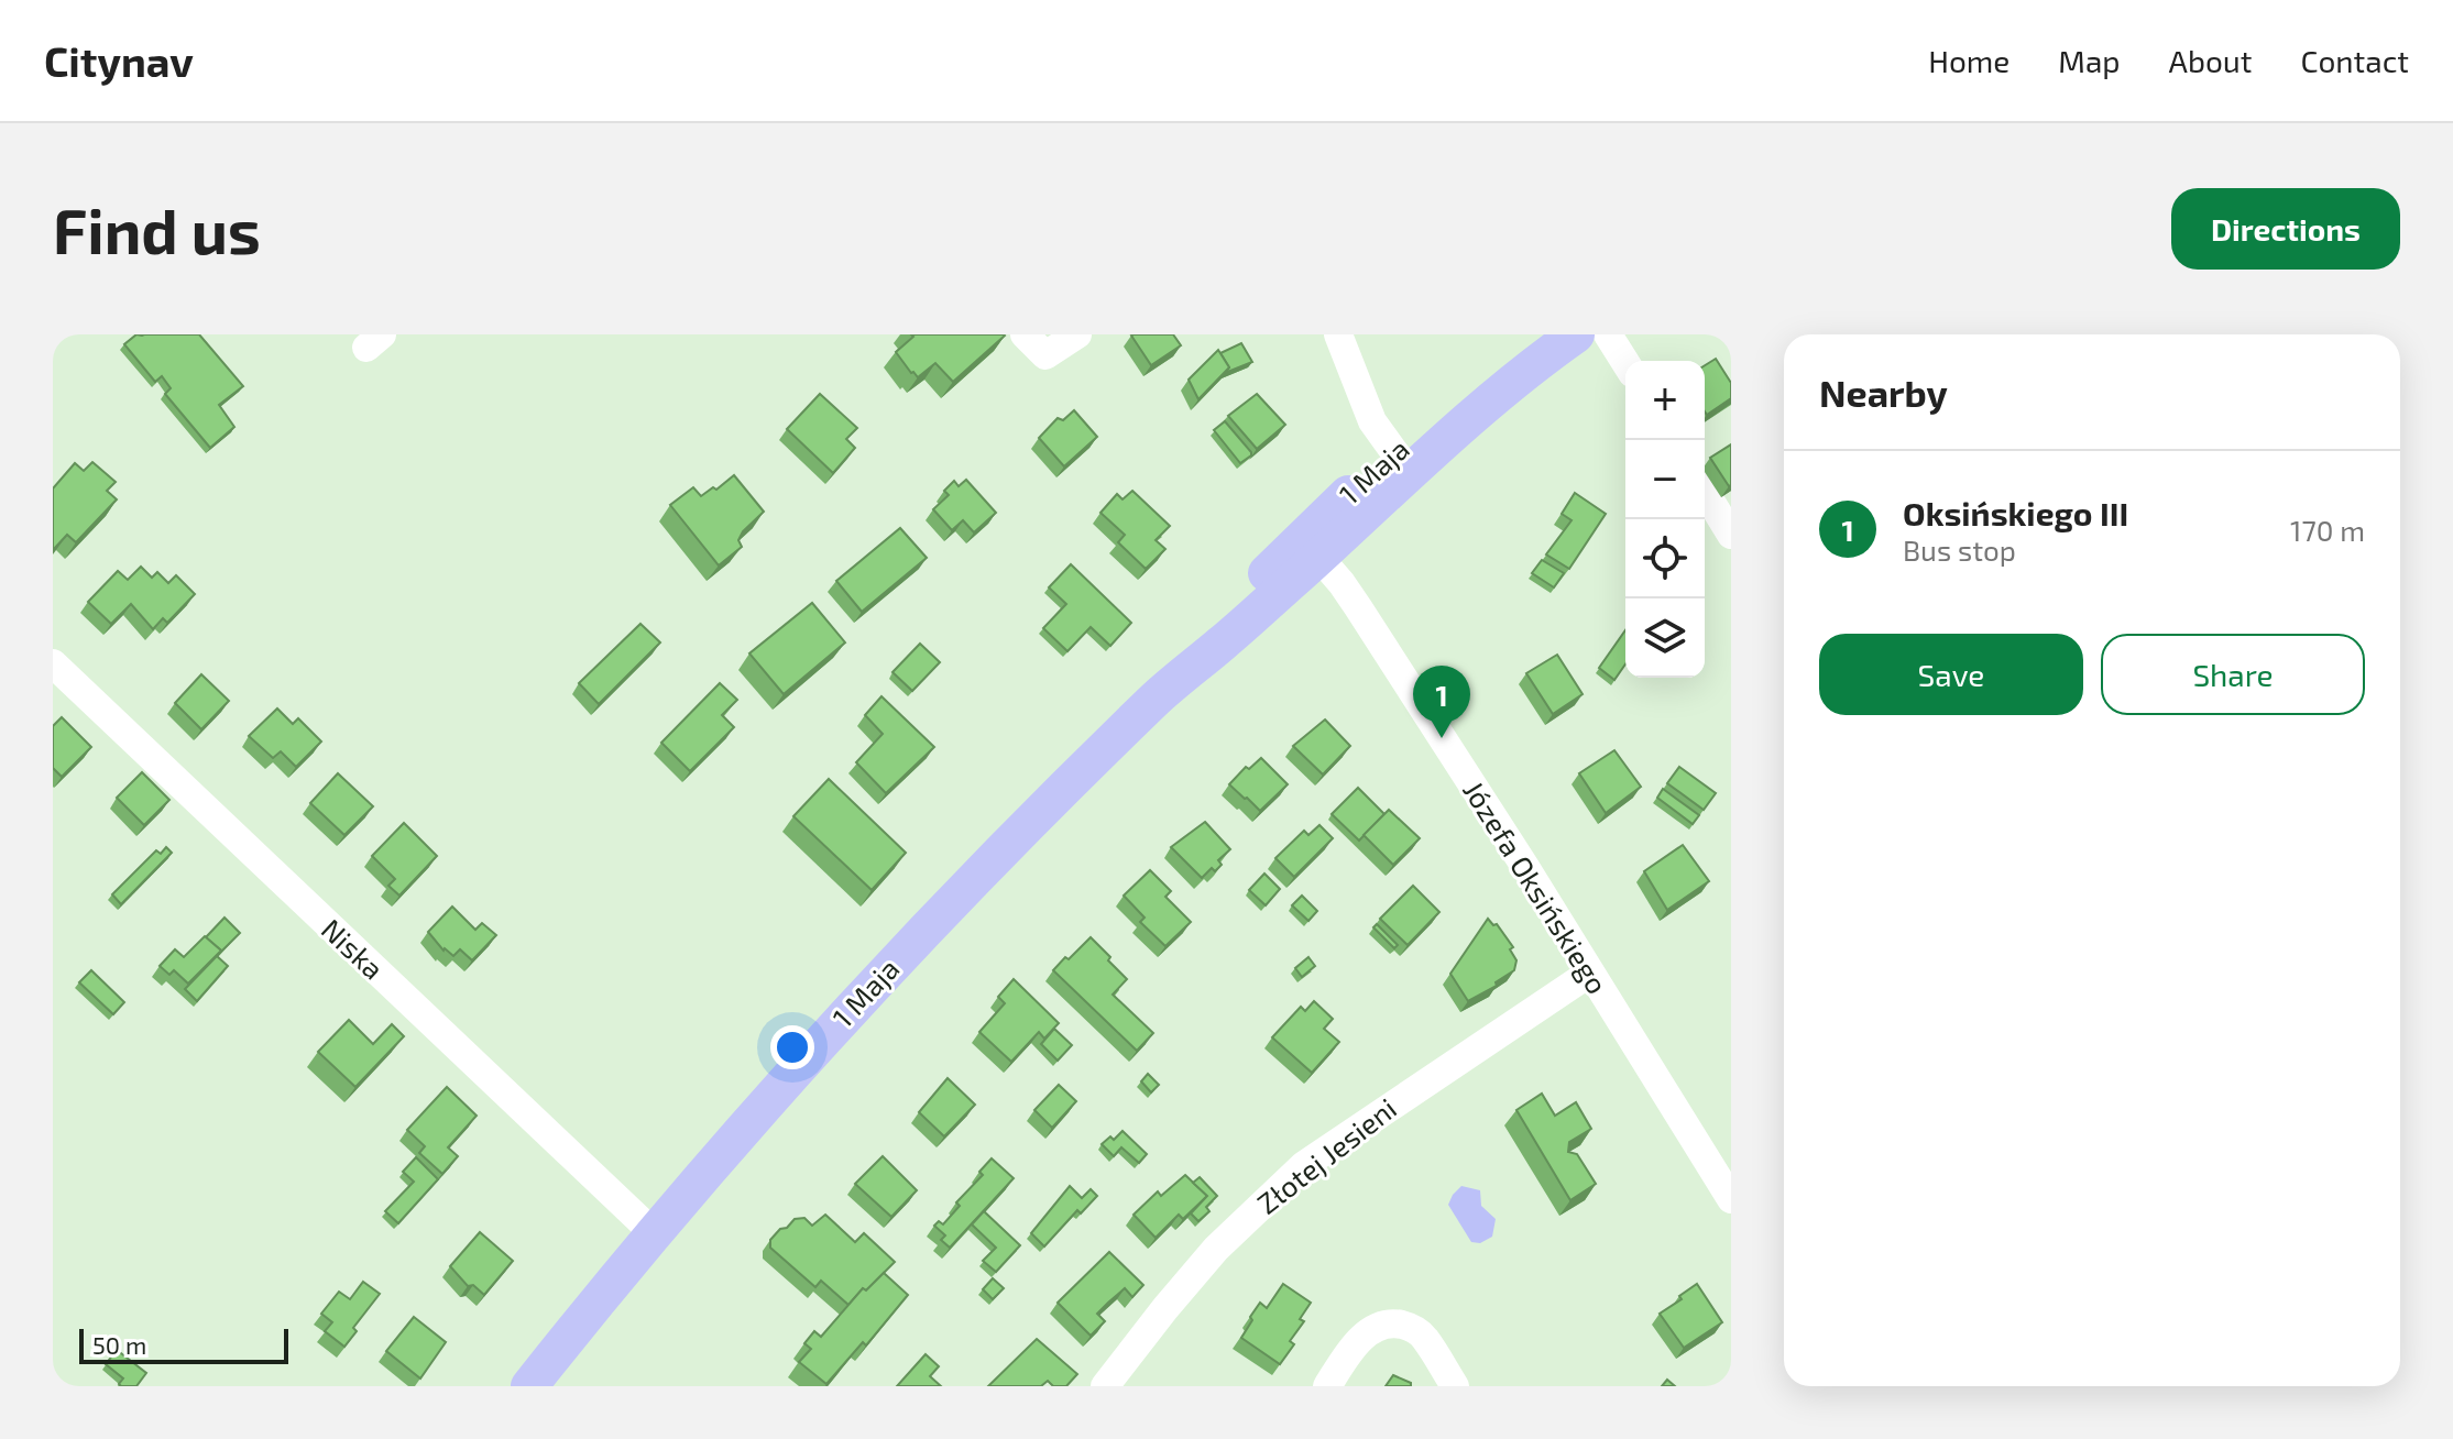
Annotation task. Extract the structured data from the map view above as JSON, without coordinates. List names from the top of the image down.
{
  "streets": {
    "main road": ["1 Maja"],
    "street": ["Józefa Oksińskiego", "Niska", "Złotej Jesieni"]
  },
  "crossings": [
    ["1 Maja", "Józefa Oksińskiego"],
    ["1 Maja", "Niska"],
    ["Józefa Oksińskiego", "Złotej Jesieni"]
  ],
  "scale_bar": "50 m",
  "page": {
    "header": "Citynav",
    "nav": [
      "Home",
      "Map",
      "About",
      "Contact"
    ],
    "buttons": [
      "Directions",
      ["Save", "Share"]
    ],
    "title": "Find us",
    "heading": "Nearby",
    "map_buttons": ["+", "−"],
    "list": [
      {
        "mark": "1",
        "name": "Oksińskiego III",
        "note": "Bus stop",
        "value": "170 m"
      }
    ],
    "pins": "1",
    "scale": "50 m"
  }
}
